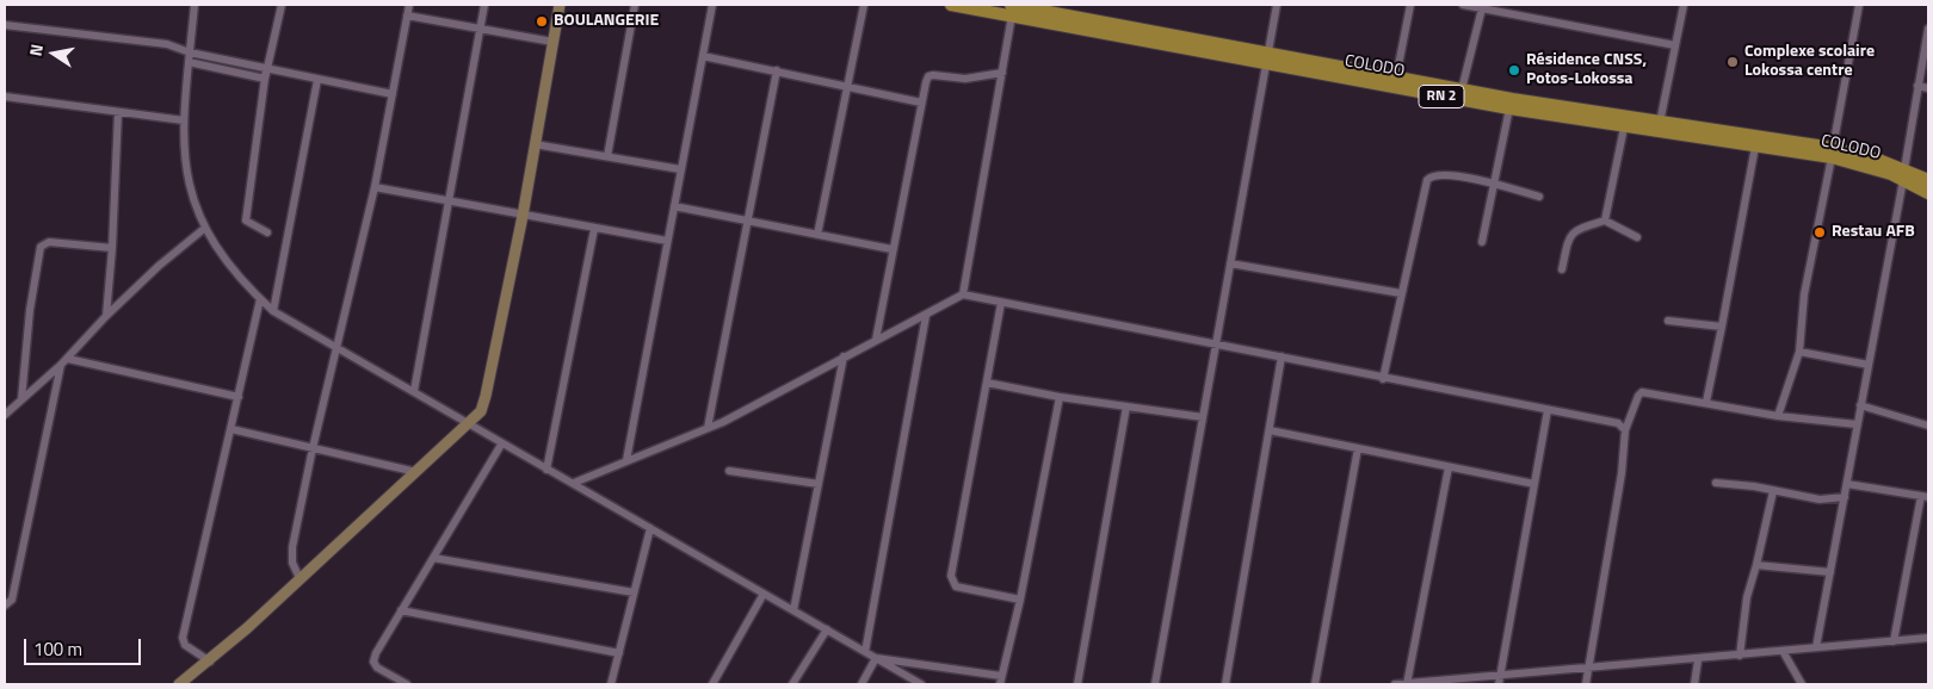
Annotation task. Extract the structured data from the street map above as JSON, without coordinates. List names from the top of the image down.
{
  "streets": {
    "main road": ["COLODO", "RN 2"]
  },
  "places": [
    "BOULANGERIE",
    "Complexe scolaire Lokossa centre",
    "Résidence CNSS, Potos-Lokossa",
    "Restau AFB"
  ],
  "scale_bar": "100 m",
  "north": "left"
}
